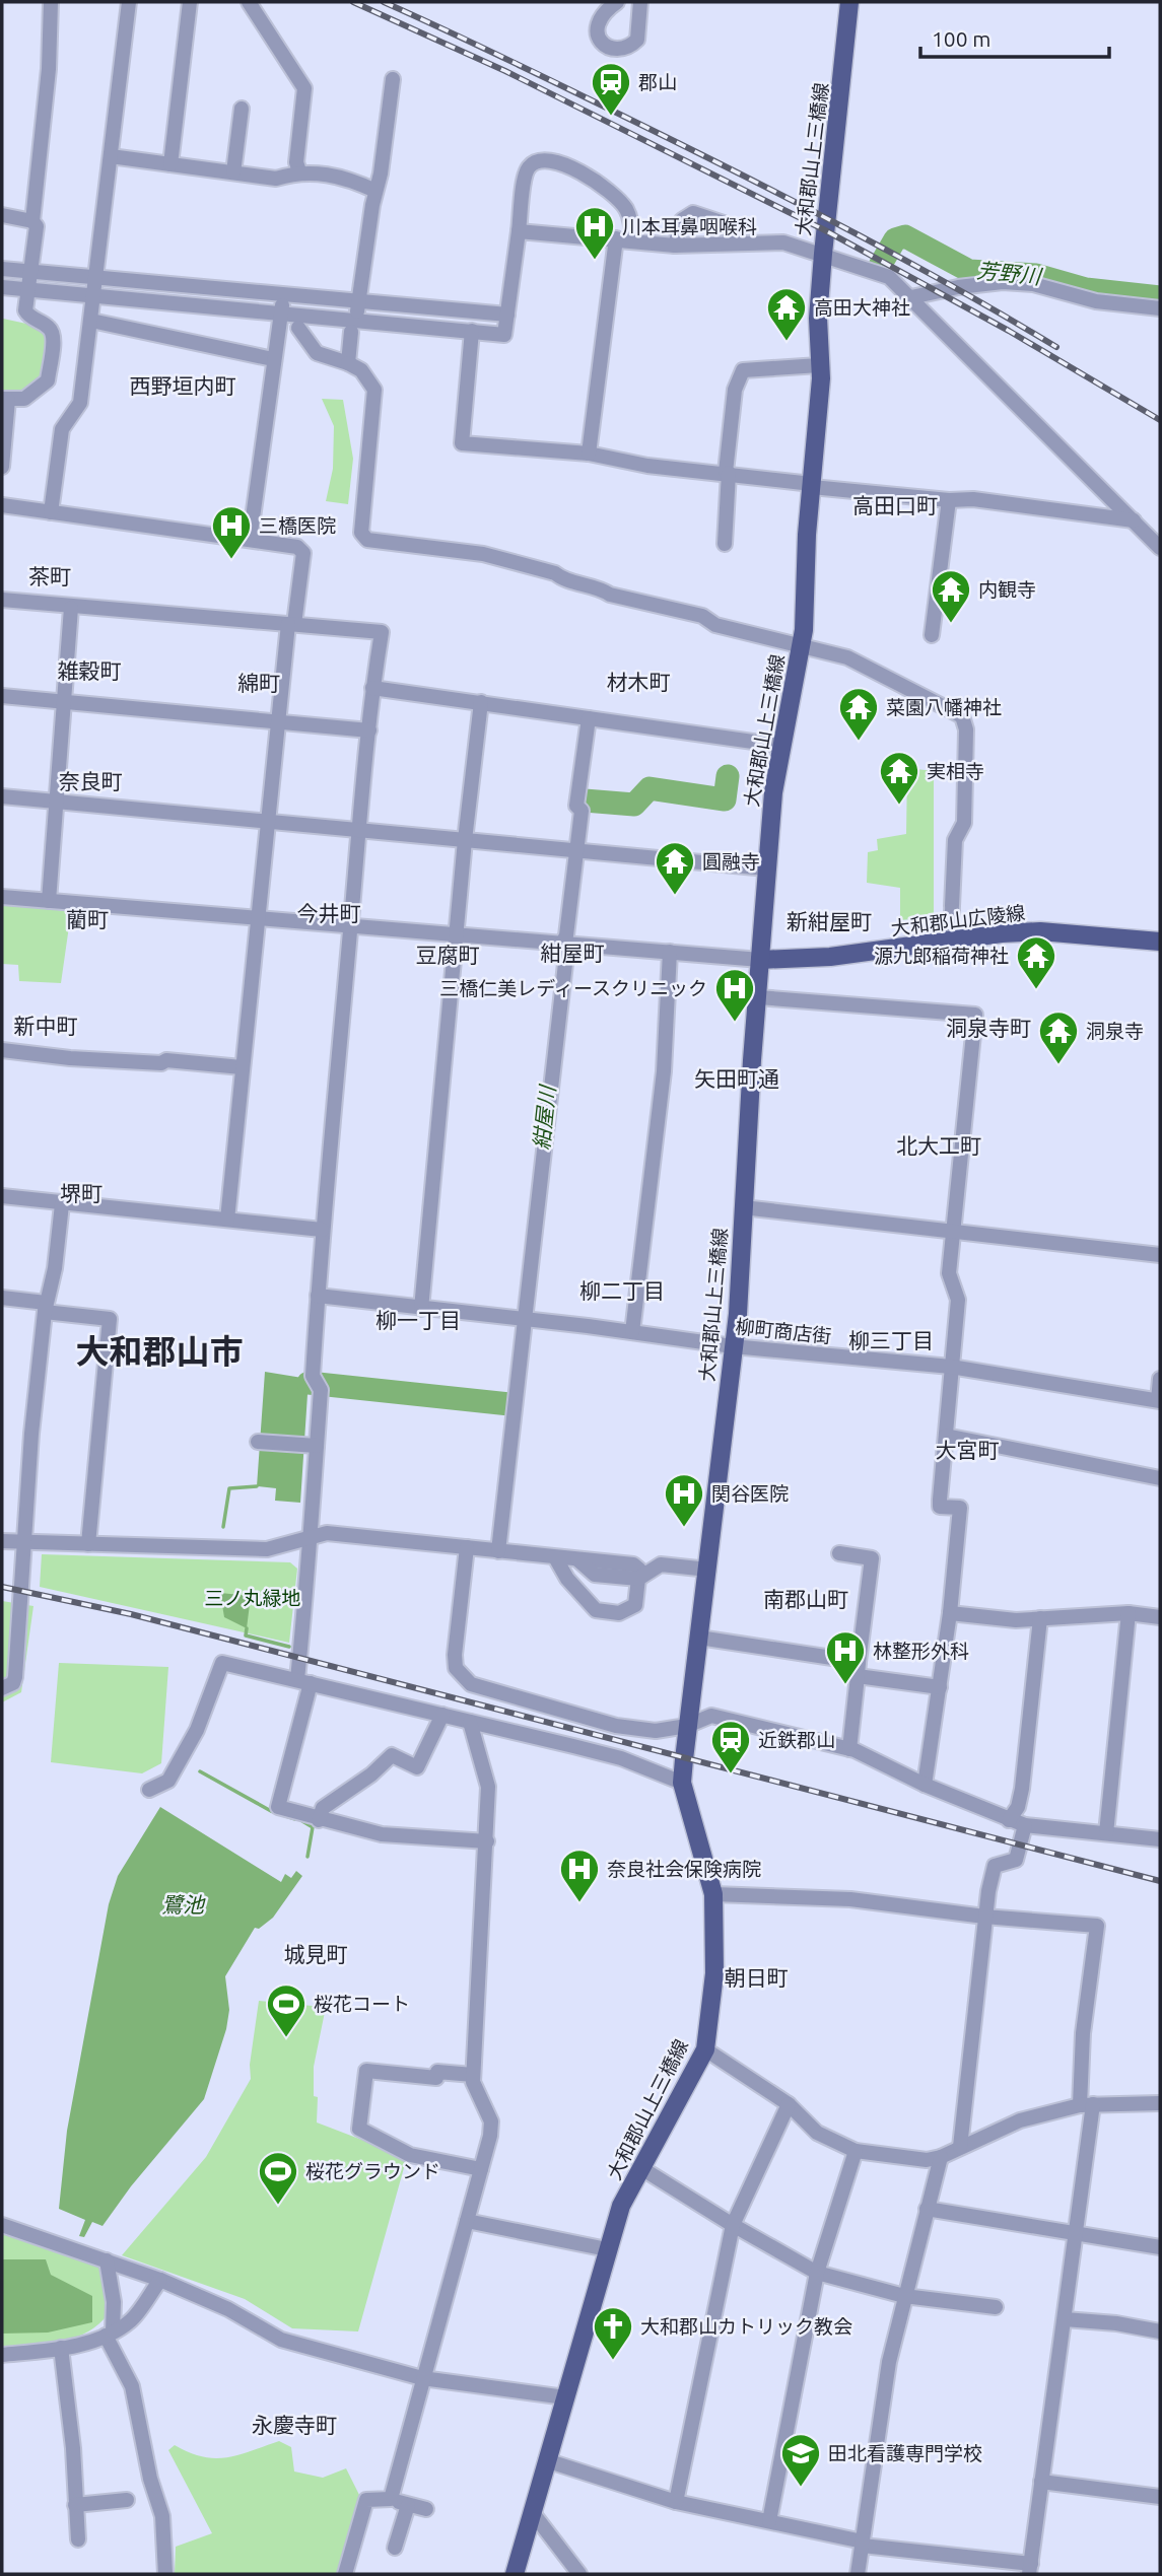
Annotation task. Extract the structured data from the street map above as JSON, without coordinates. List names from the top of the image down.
{
  "streets": {
    "main road": ["大和郡山上三橋線", "大和郡山広陵線"],
    "street": ["柳町商店街"]
  },
  "crossings": [
    ["大和郡山上三橋線", "大和郡山広陵線"],
    ["大和郡山上三橋線", "柳町商店街"]
  ],
  "districts": [
    "西野垣内町",
    "高田口町",
    "茶町",
    "雑穀町",
    "材木町",
    "綿町",
    "奈良町",
    "今井町",
    "藺町",
    "新紺屋町",
    "紺屋町",
    "豆腐町",
    "新中町",
    "洞泉寺町",
    "矢田町通",
    "北大工町",
    "堺町",
    "柳二丁目",
    "柳一丁目",
    "柳三丁目",
    "大和郡山市",
    "大宮町",
    "南郡山町",
    "城見町",
    "朝日町",
    "永慶寺町"
  ],
  "water": ["芳野川", "紺屋川", "鷺池"],
  "parks": ["三ノ丸緑地"],
  "places": {
    "station": ["郡山", "近鉄郡山"],
    "hospital": [
      "川本耳鼻咽喉科",
      "三橋医院",
      "三橋仁美レディースクリニック",
      "関谷医院",
      "林整形外科",
      "奈良社会保険病院"
    ],
    "temple": [
      "高田大神社",
      "内観寺",
      "菜園八幡神社",
      "実相寺",
      "圓融寺",
      "源九郎稲荷神社",
      "洞泉寺"
    ],
    "sports": ["桜花コート", "桜花グラウンド"],
    "church": ["大和郡山カトリック教会"],
    "school or university": ["田北看護専門学校"]
  },
  "scale_bar": "100 m"
}
